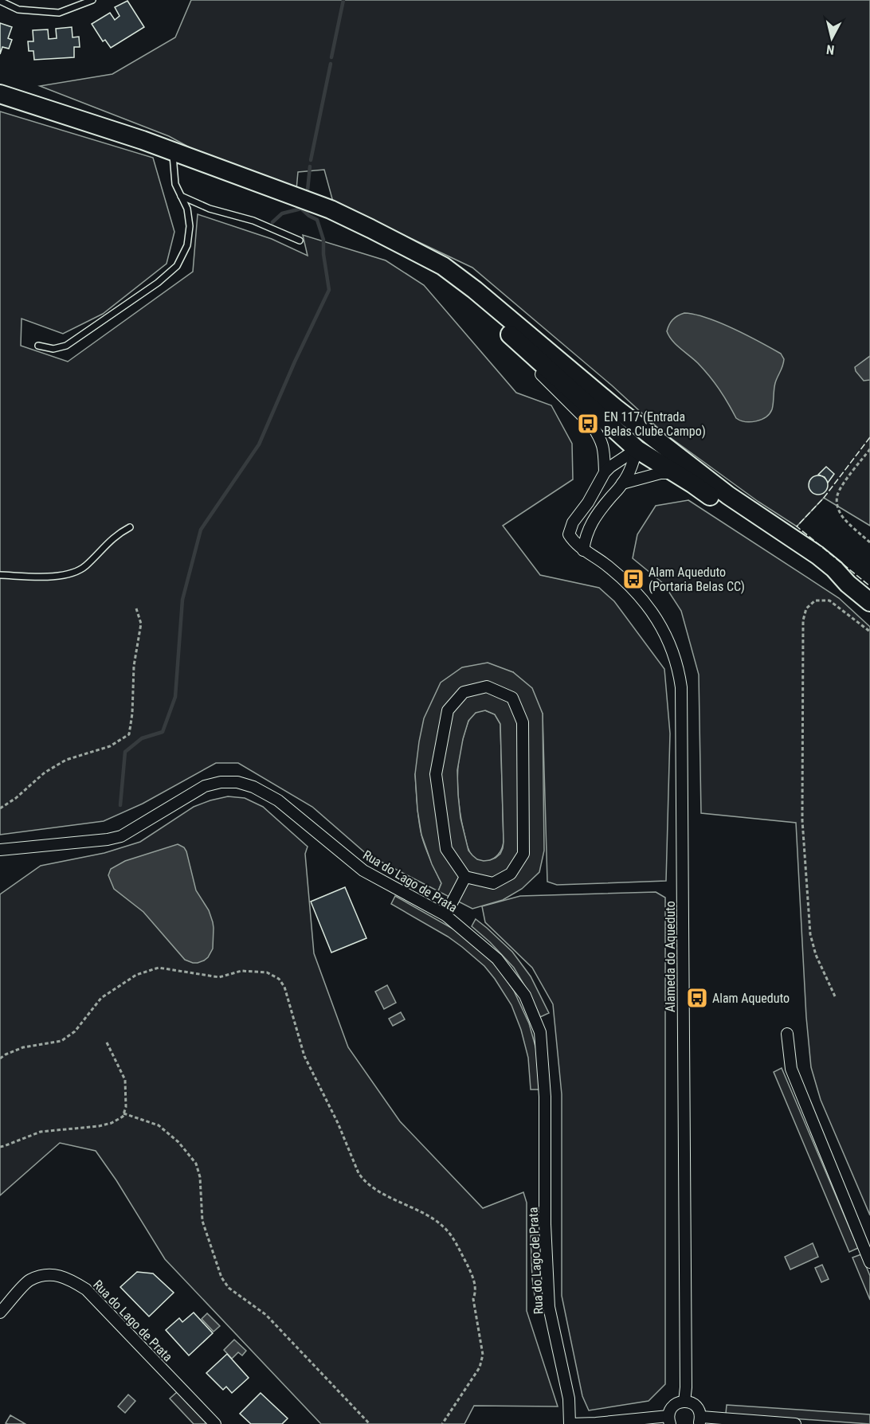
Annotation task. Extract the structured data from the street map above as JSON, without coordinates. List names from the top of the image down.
{
  "streets": {
    "street": ["Rua do Lago de Prata", "Alameda do Aqueduto"]
  },
  "places": {
    "bus stop": ["EN 117 (Entrada Belas Clube Campo)", "Alam Aqueduto (Portaria Belas CC)", "Alam Aqueduto"]
  },
  "north": "bottom"
}
